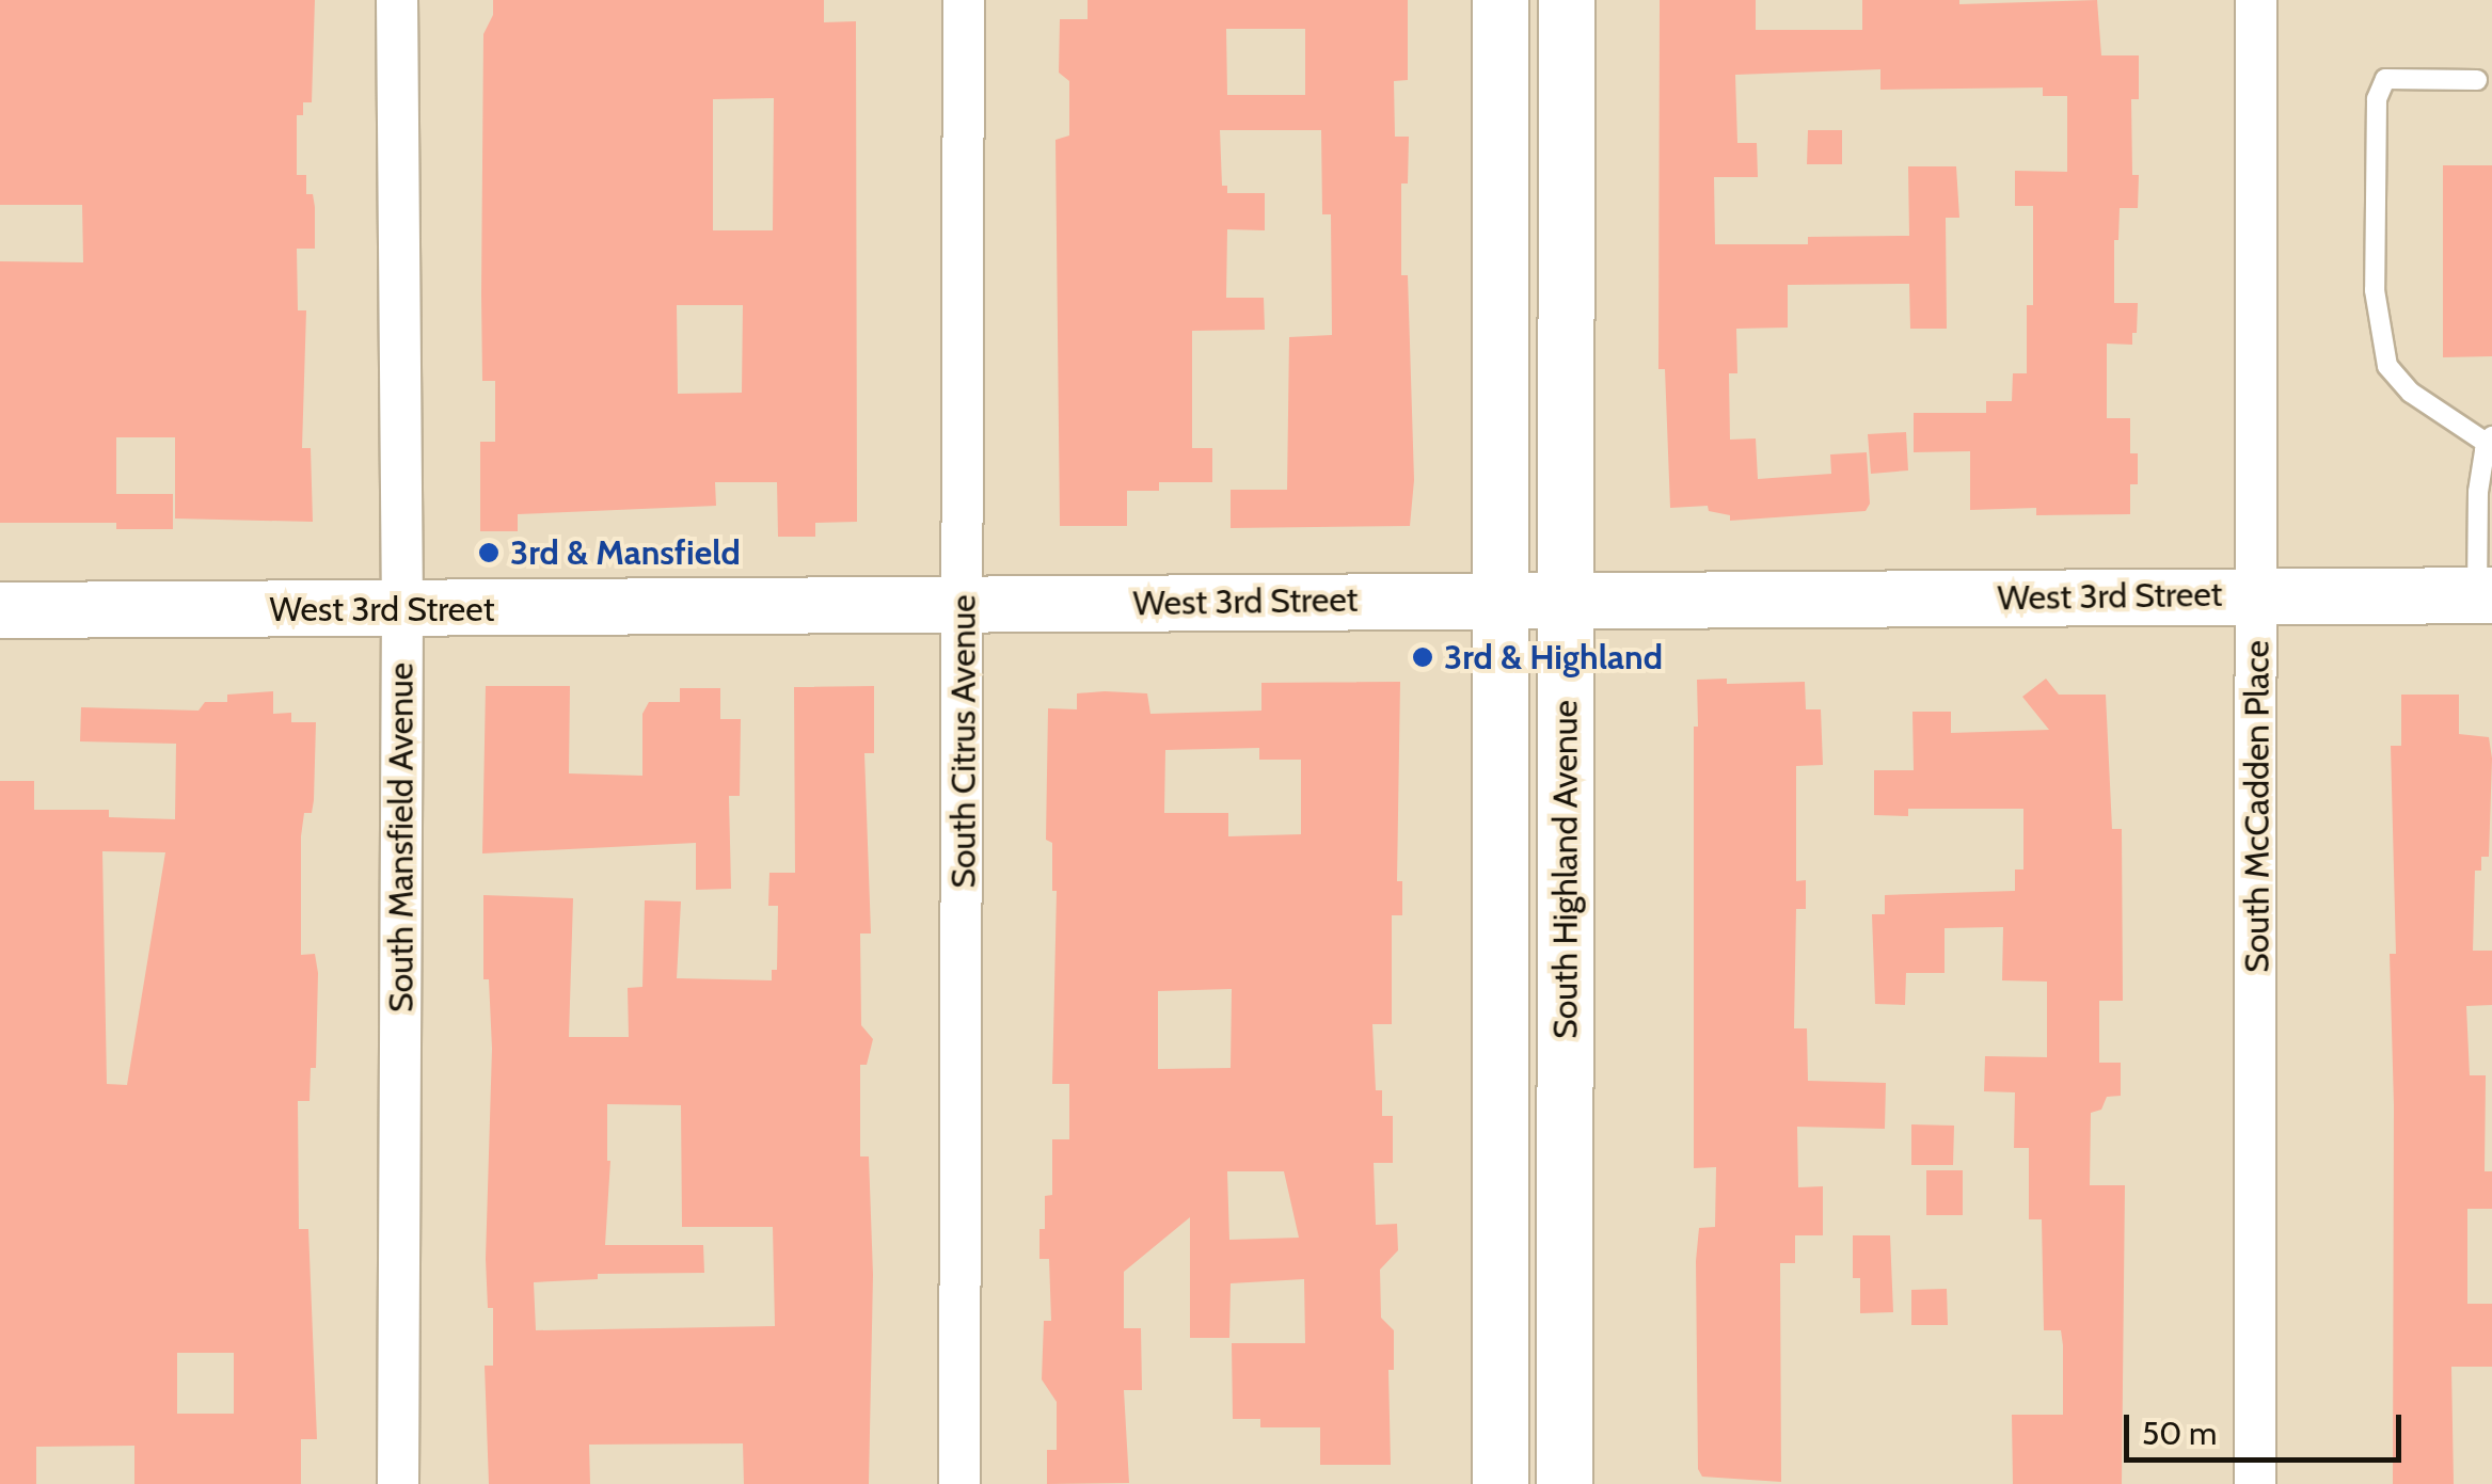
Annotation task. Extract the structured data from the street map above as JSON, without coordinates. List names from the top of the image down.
{
  "streets": {
    "main road": ["West 3rd Street", "South Highland Avenue"],
    "street": ["South Citrus Avenue", "South McCadden Place", "South Mansfield Avenue"]
  },
  "crossings": [
    ["West 3rd Street", "South Citrus Avenue"],
    ["West 3rd Street", "South McCadden Place"],
    ["West 3rd Street", "South Mansfield Avenue"],
    ["West 3rd Street", "South Highland Avenue"]
  ],
  "places": ["3rd & Mansfield", "3rd & Highland"],
  "scale_bar": "50 m"
}
